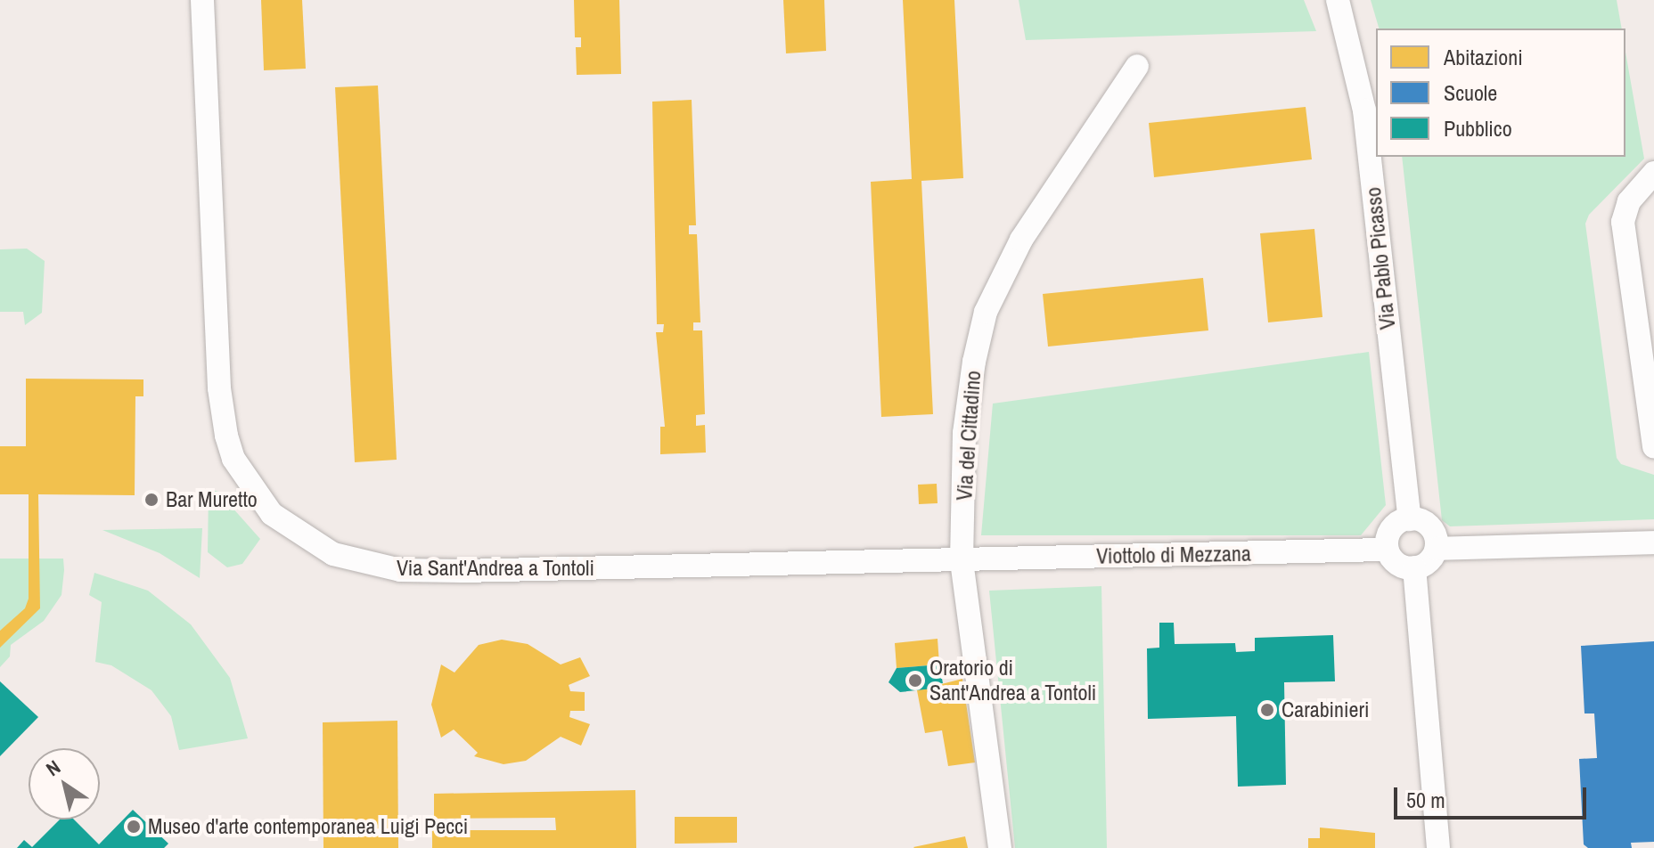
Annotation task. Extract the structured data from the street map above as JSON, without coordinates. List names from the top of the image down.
{
  "streets": {
    "street": [
      "Via Pablo Picasso",
      "Via del Cittadino",
      "Viottolo di Mezzana",
      "Via Sant'Andrea a Tontoli"
    ]
  },
  "crossings": [
    ["Via Pablo Picasso", "Viottolo di Mezzana"],
    ["Via del Cittadino", "Viottolo di Mezzana"],
    ["Via del Cittadino", "Via Sant'Andrea a Tontoli"],
    ["Viottolo di Mezzana", "Via Sant'Andrea a Tontoli"]
  ],
  "places": [
    "Bar Muretto",
    "Oratorio di Sant'Andrea a Tontoli",
    "Carabinieri",
    "Museo d'arte contemporanea Luigi Pecci"
  ],
  "legend": ["Abitazioni", "Scuole", "Pubblico"],
  "scale_bar": "50 m",
  "north": "top left"
}
